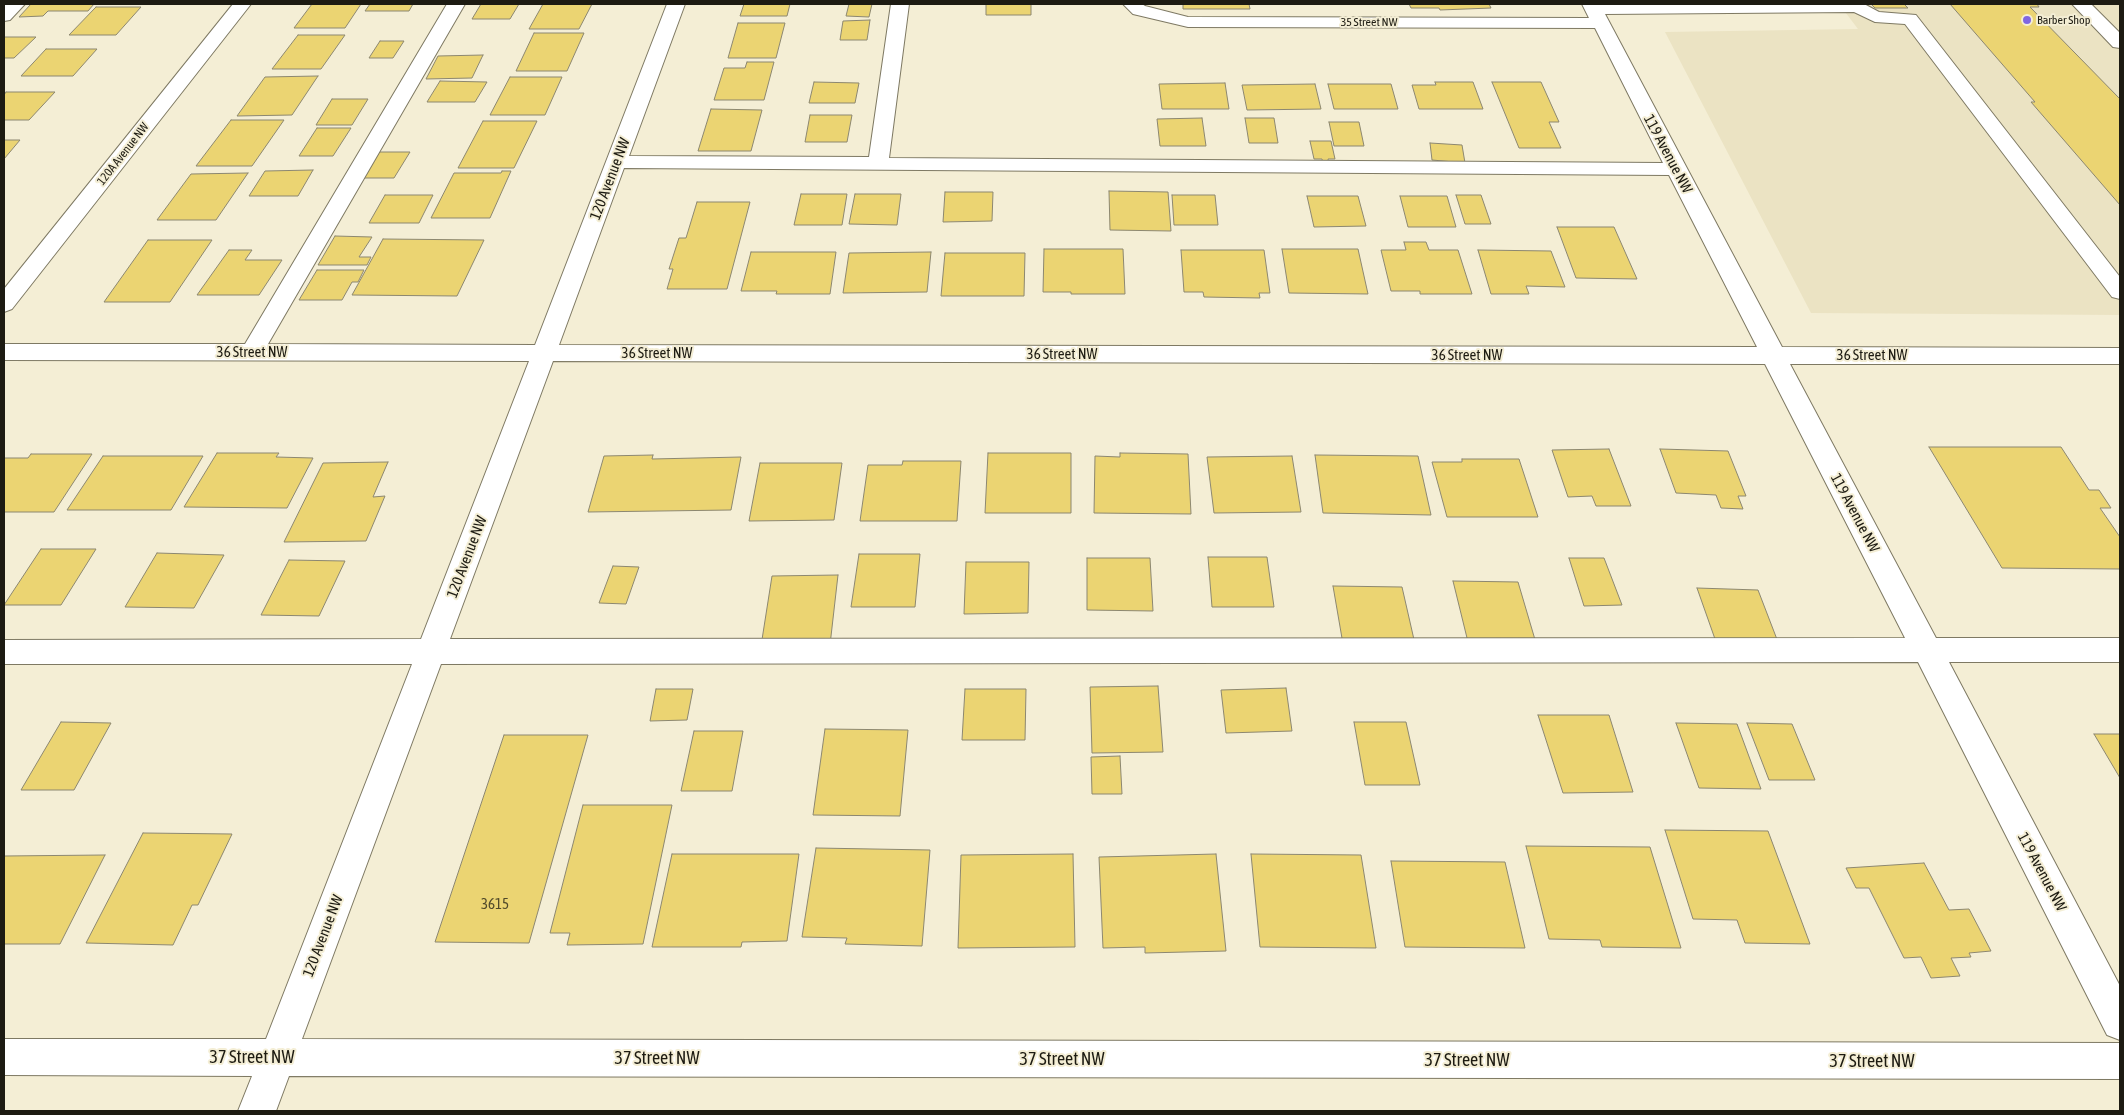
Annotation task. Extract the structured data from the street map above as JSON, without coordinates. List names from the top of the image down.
{
  "streets": {
    "street": [
      "35 Street NW",
      "120A Avenue NW",
      "119 Avenue NW",
      "120 Avenue NW",
      "36 Street NW",
      "37 Street NW"
    ]
  },
  "crossings": [
    ["35 Street NW", "119 Avenue NW"],
    ["119 Avenue NW", "36 Street NW"],
    ["120 Avenue NW", "36 Street NW"],
    ["120 Avenue NW", "37 Street NW"]
  ],
  "places": ["Barber Shop"],
  "house_numbers": ["3615"]
}
